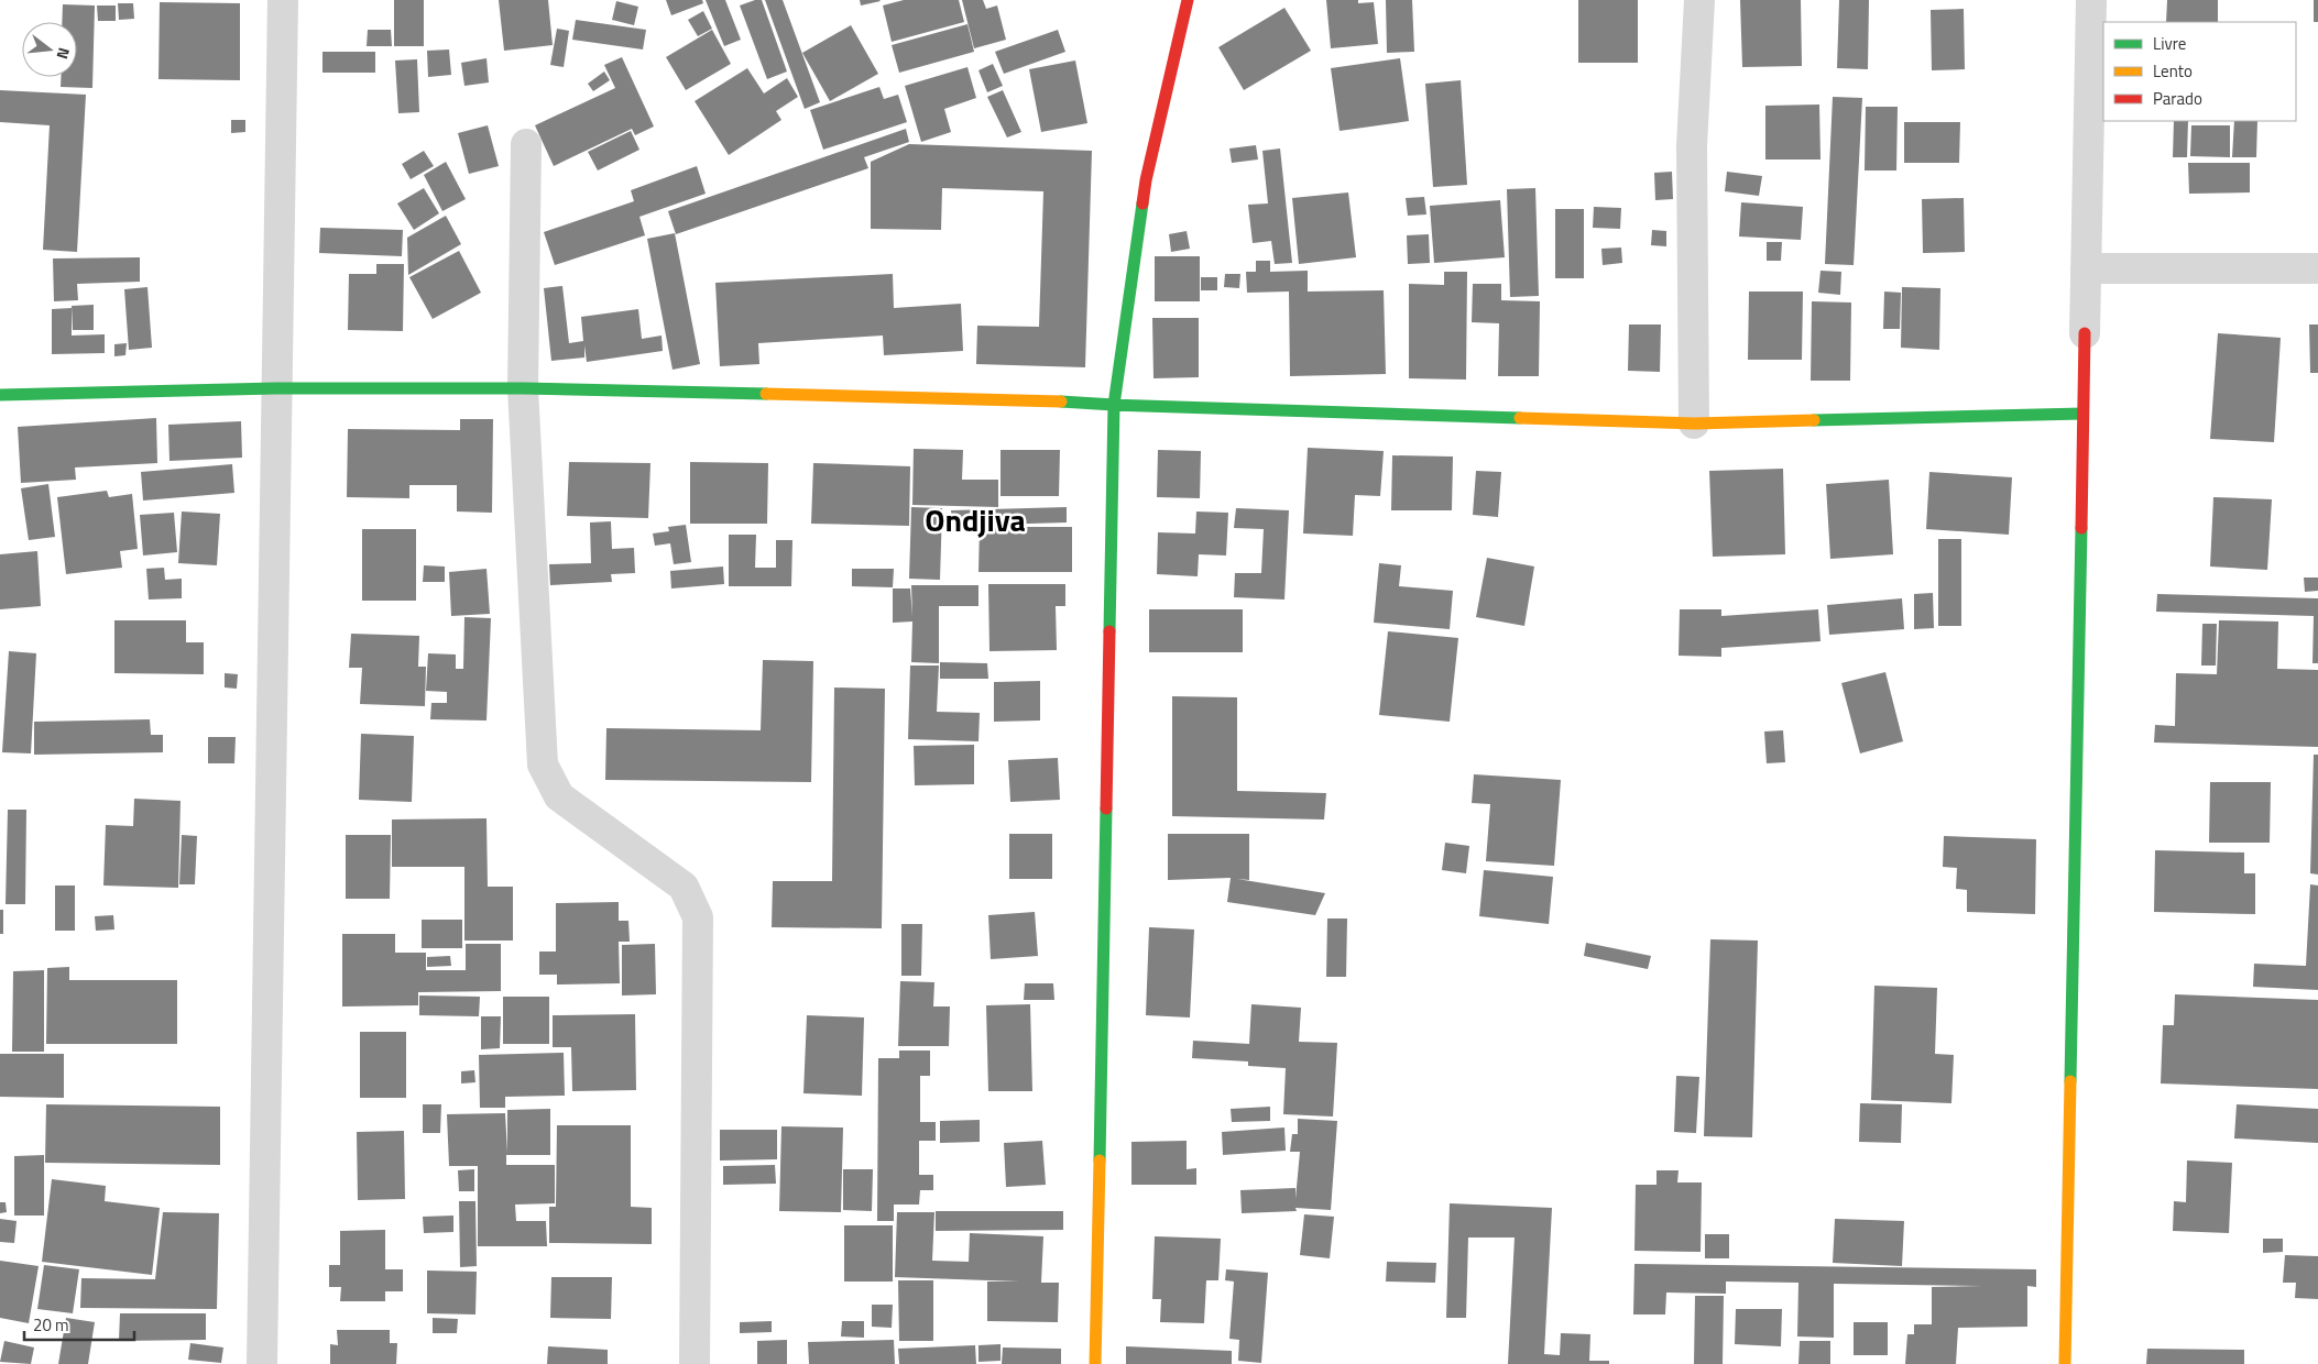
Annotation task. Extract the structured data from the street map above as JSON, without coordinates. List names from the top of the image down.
{
  "districts": ["Ondjiva"],
  "legend": ["Livre", "Lento", "Parado"],
  "scale_bar": "20 m",
  "north": "right"
}
